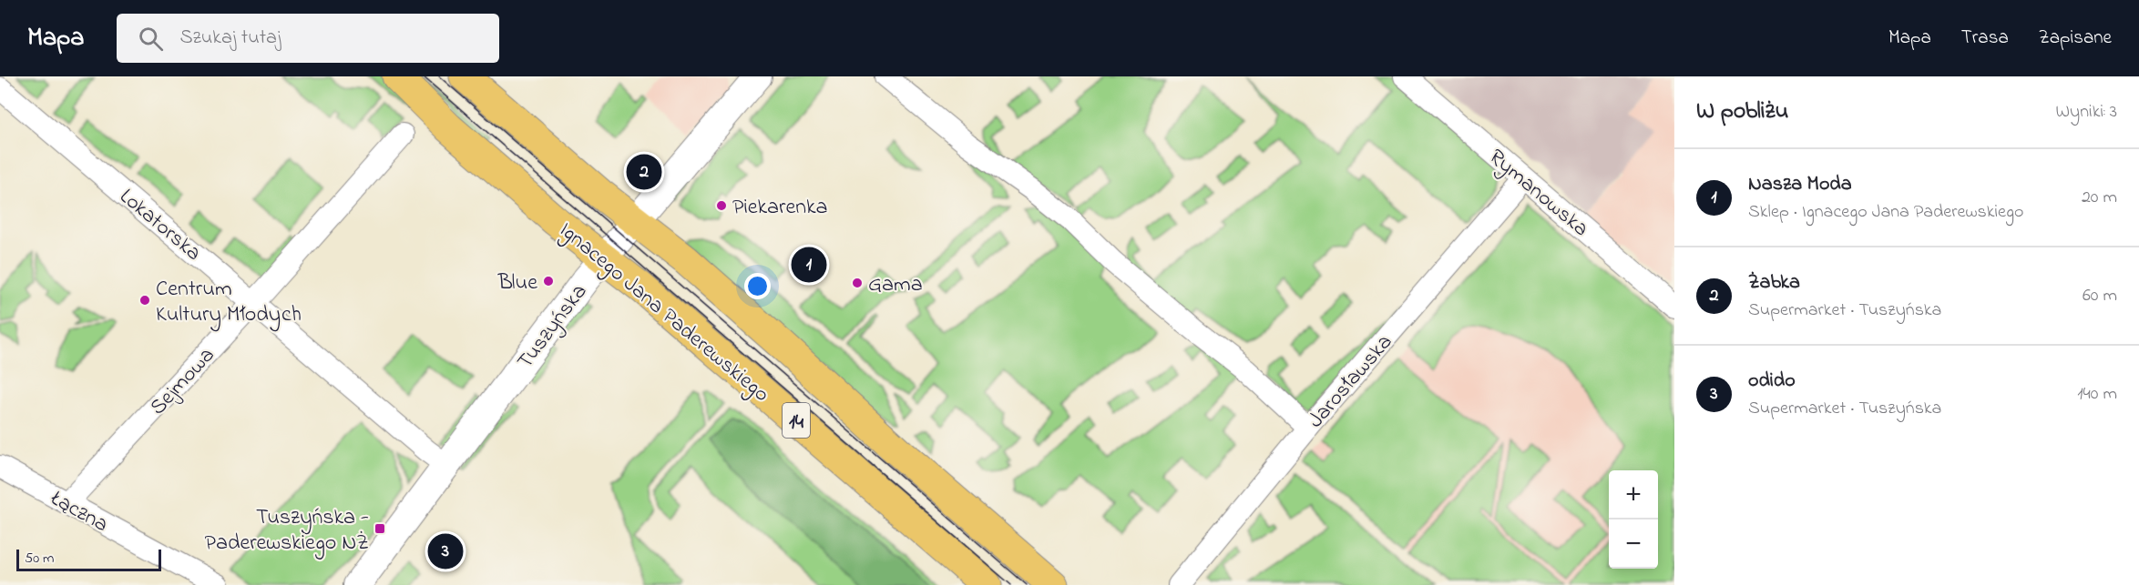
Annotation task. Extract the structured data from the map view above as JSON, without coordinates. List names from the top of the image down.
{
  "streets": {
    "main road": ["Ignacego Jana Paderewskiego", "14"],
    "street": [
      "Rymanowska",
      "Lokatorska",
      "Tuszyńska",
      "Sejmowa",
      "Jarosławska",
      "Łączna"
    ]
  },
  "crossings": [
    ["Rymanowska", "Jarosławska"],
    ["Lokatorska", "Tuszyńska"],
    ["Lokatorska", "Sejmowa"],
    ["Ignacego Jana Paderewskiego", "Tuszyńska"],
    ["Tuszyńska", "14"],
    ["Sejmowa", "Łączna"]
  ],
  "places": {
    "other": [
      "Piekarenka",
      "Blue",
      "Gama",
      "Centrum Kultury Młodych"
    ],
    "transit": ["Tuszyńska - Paderewskiego NŻ"]
  },
  "scale_bar": "50 m",
  "page": {
    "header": "Mapa",
    "search": "Szukaj tutaj",
    "nav": ["Mapa", "Trasa", "Zapisane"],
    "heading": ["W pobliżu", "Wyniki: 3"],
    "list": [
      {
        "mark": "1",
        "name": "Nasza Moda",
        "note": "Sklep · Ignacego Jana Paderewskiego",
        "value": "20 m"
      },
      {
        "mark": "2",
        "name": "Żabka",
        "note": "Supermarket · Tuszyńska",
        "value": "60 m"
      },
      {
        "mark": "3",
        "name": "odido",
        "note": "Supermarket · Tuszyńska",
        "value": "140 m"
      }
    ],
    "pins": ["2", "1", "3"],
    "map_buttons": ["+", "−"],
    "scale": "50 m"
  }
}
